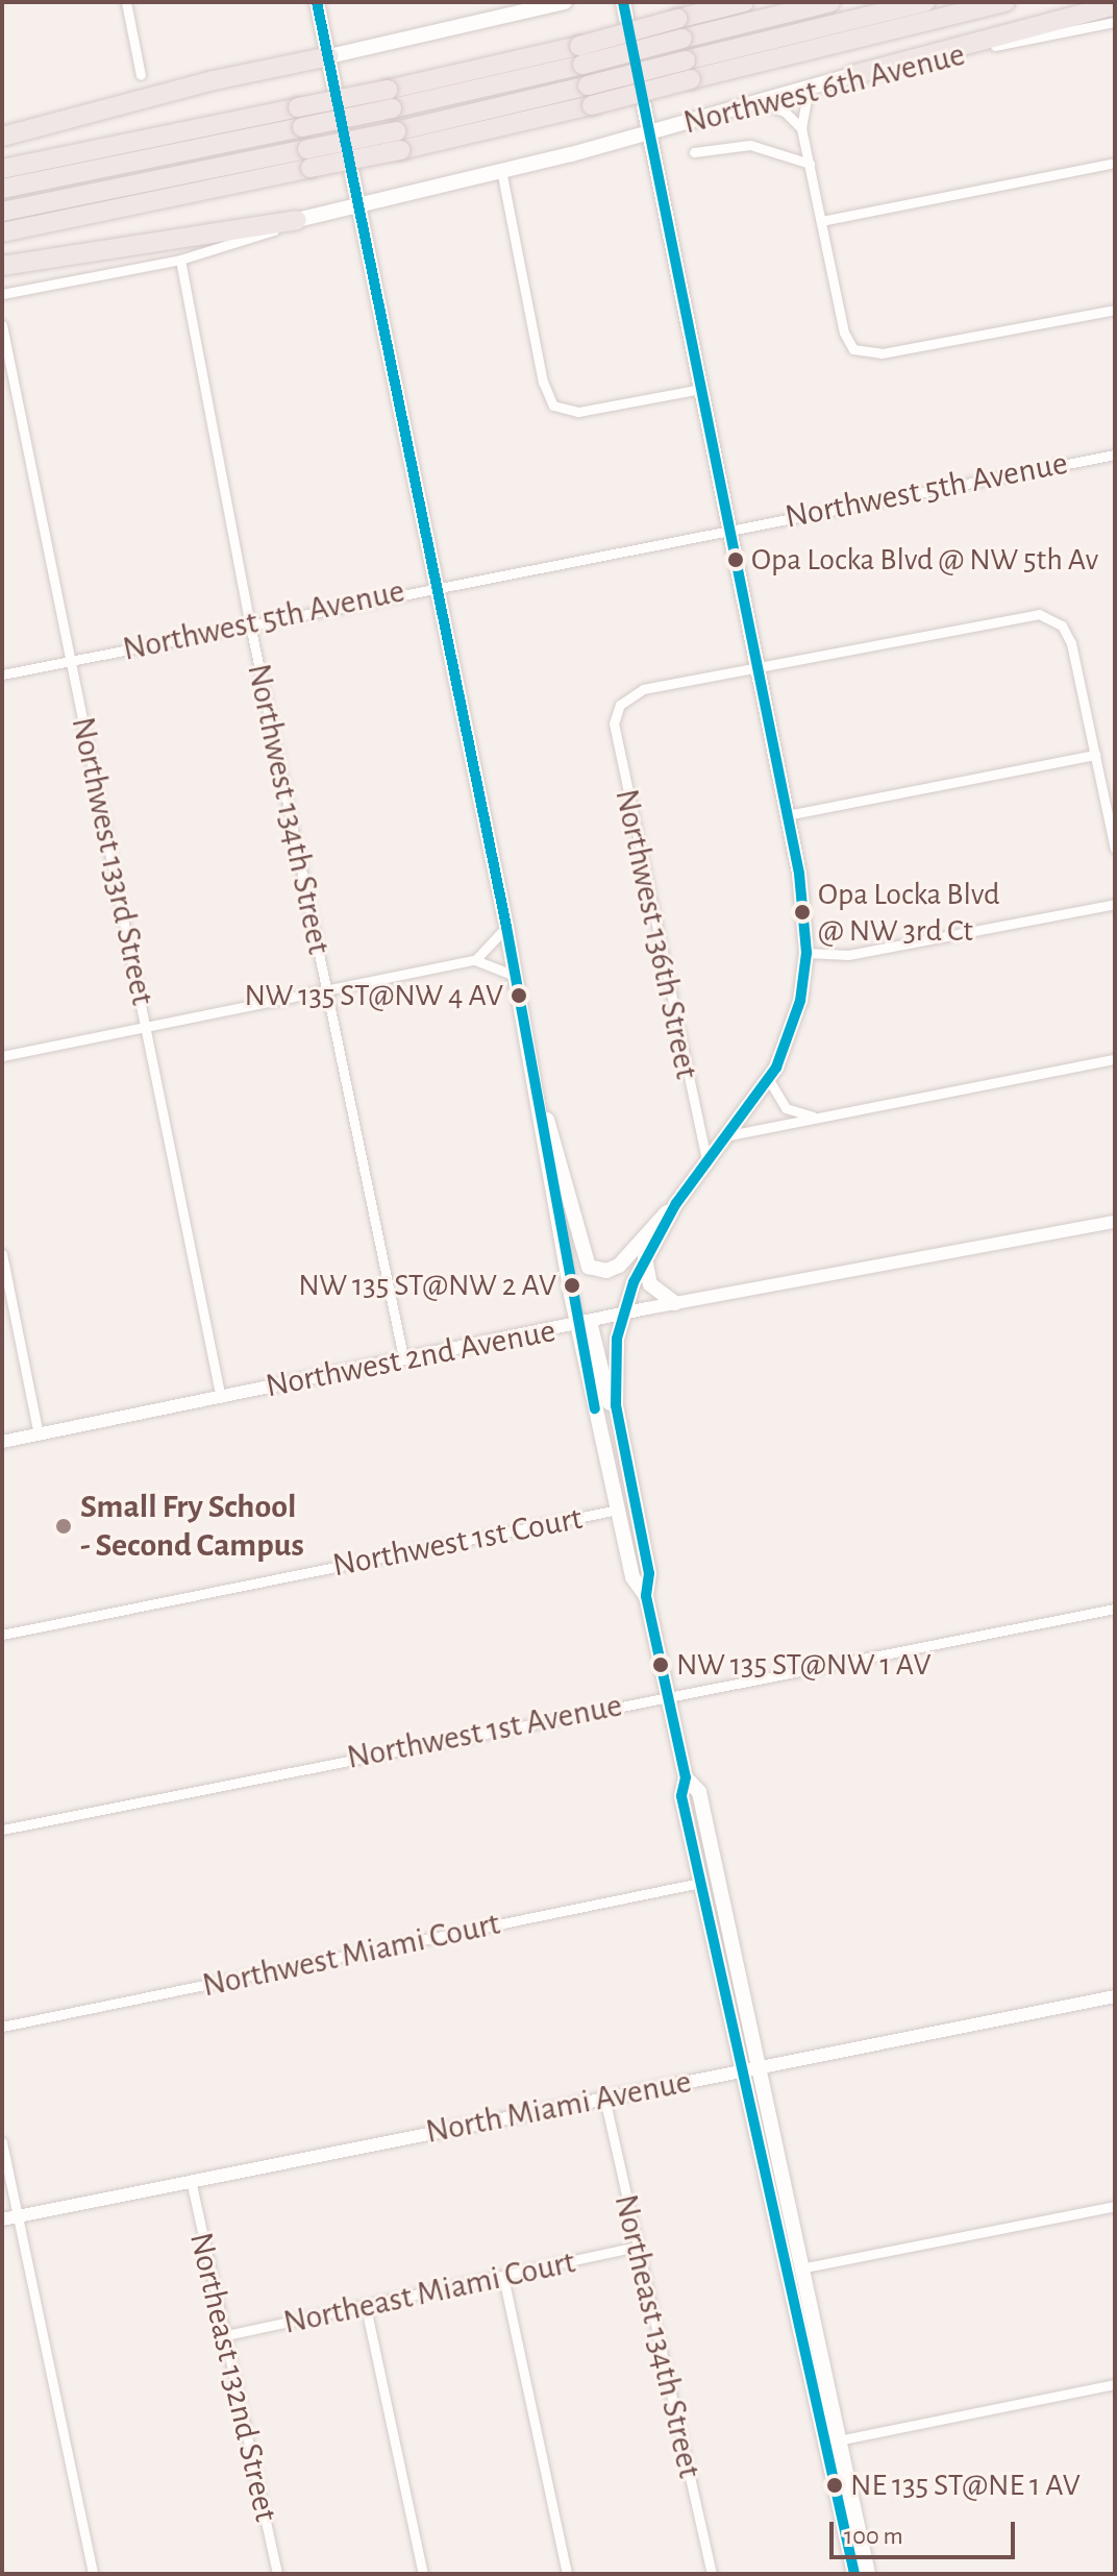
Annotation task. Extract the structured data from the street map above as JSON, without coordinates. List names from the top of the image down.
{
  "streets": {
    "main road": ["Northwest 6th Avenue"],
    "street": [
      "Northwest 5th Avenue",
      "Northwest 134th Street",
      "Northwest 133rd Street",
      "Northwest 136th Street",
      "Northwest 2nd Avenue",
      "Northwest 1st Court",
      "Northwest 1st Avenue",
      "Northwest Miami Court",
      "North Miami Avenue",
      "Northeast Miami Court",
      "Northeast 134th Street",
      "Northeast 132nd Street"
    ]
  },
  "crossings": [
    ["Northwest 6th Avenue", "Northwest 134th Street"],
    ["Northwest 5th Avenue", "Northwest 134th Street"],
    ["Northwest 5th Avenue", "Northwest 133rd Street"],
    ["Northwest 134th Street", "Northwest 2nd Avenue"],
    ["Northwest 133rd Street", "Northwest 2nd Avenue"],
    ["North Miami Avenue", "Northeast 134th Street"],
    ["North Miami Avenue", "Northeast 132nd Street"],
    ["Northeast Miami Court", "Northeast 134th Street"],
    ["Northeast Miami Court", "Northeast 132nd Street"]
  ],
  "places": [
    "Opa Locka Blvd @ NW 5th Av",
    "Opa Locka Blvd @ NW 3rd Ct",
    "NW 135 ST@NW 4 AV",
    "NW 135 ST@NW 2 AV",
    "Small Fry School - Second Campus",
    "NW 135 ST@NW 1 AV",
    "NE 135 ST@NE 1 AV"
  ],
  "lines": ["transit line 135"],
  "scale_bar": "100 m"
}
